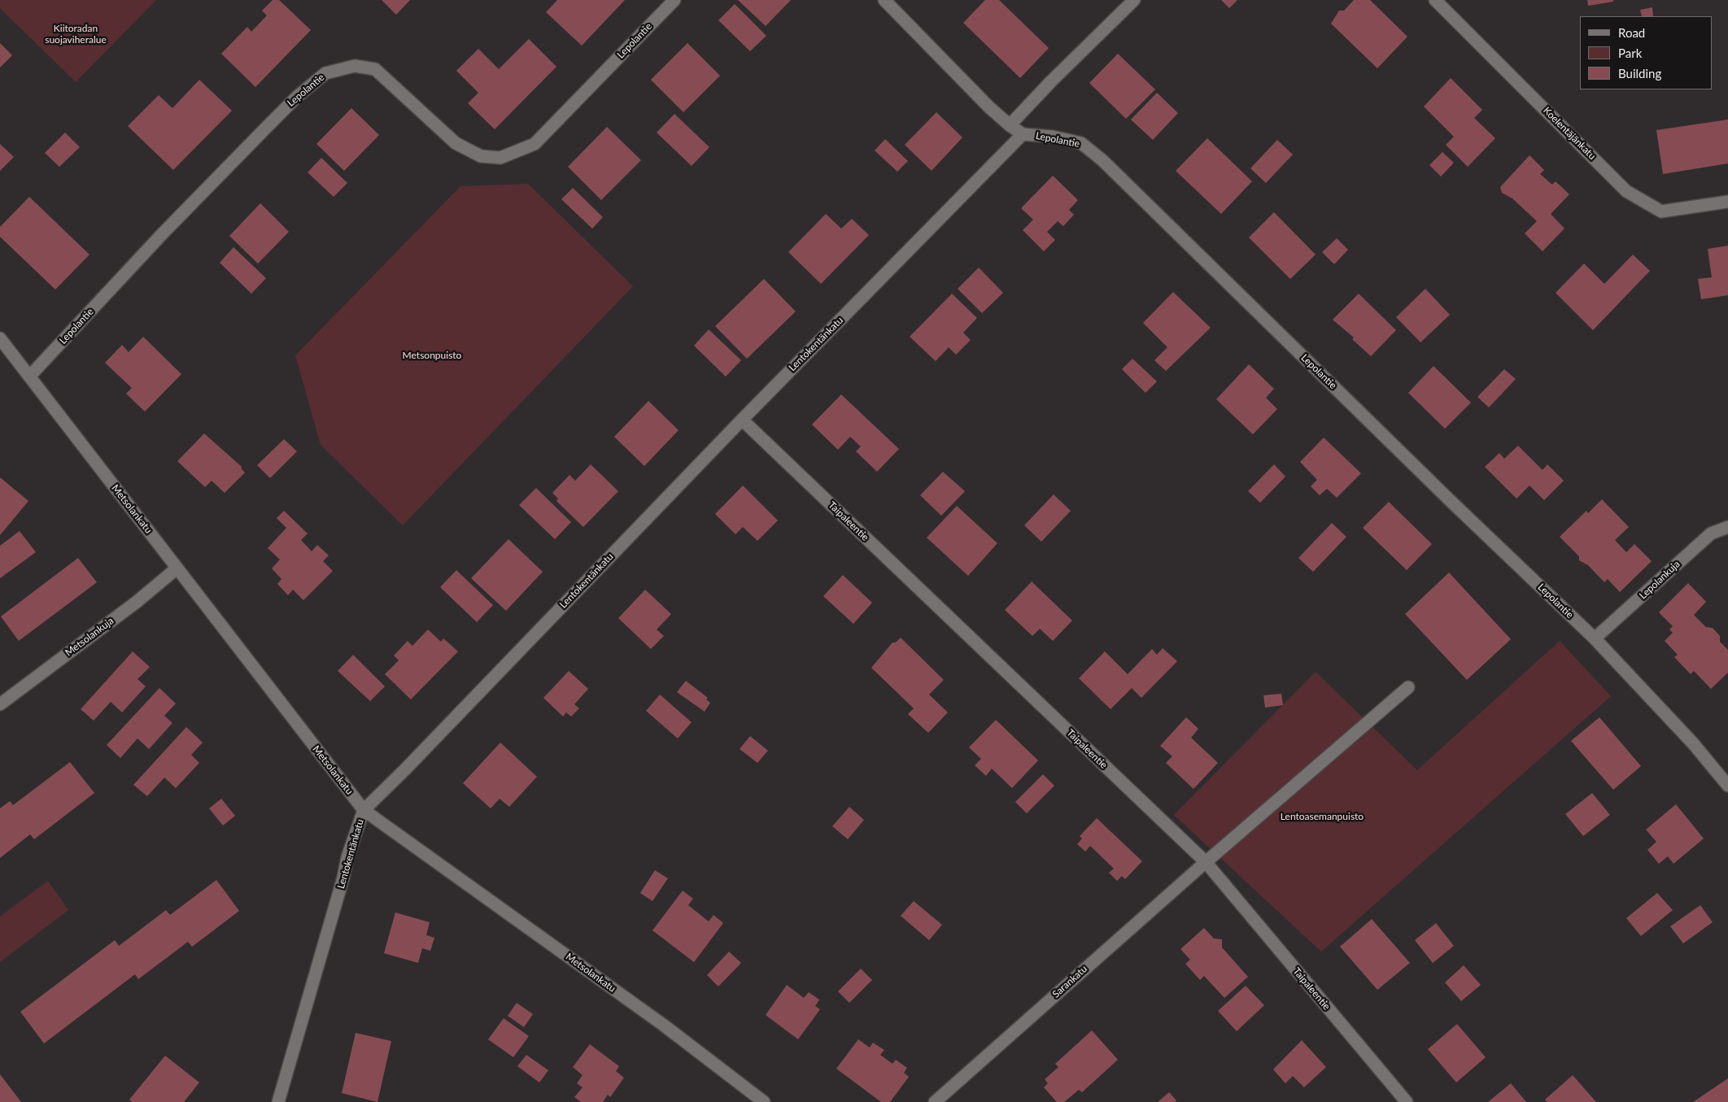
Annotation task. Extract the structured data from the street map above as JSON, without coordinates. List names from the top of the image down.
{
  "streets": {
    "street": [
      "Lepolantie",
      "Koelentäjänkatu",
      "Lentokentänkatu",
      "Metsolankatu",
      "Taipaleentie",
      "Lepolankuja",
      "Metsolankuja",
      "Sarankatu"
    ]
  },
  "crossings": [
    ["Lepolantie", "Lentokentänkatu"],
    ["Lepolantie", "Metsolankatu"],
    ["Lepolantie", "Lepolankuja"],
    ["Lentokentänkatu", "Metsolankatu"],
    ["Lentokentänkatu", "Taipaleentie"],
    ["Metsolankatu", "Metsolankuja"],
    ["Taipaleentie", "Sarankatu"]
  ],
  "parks": ["Kiitoradan suojaviheralue", "Metsonpuisto", "Lentoasemanpuisto"],
  "legend": ["Road", "Park", "Building"]
}
